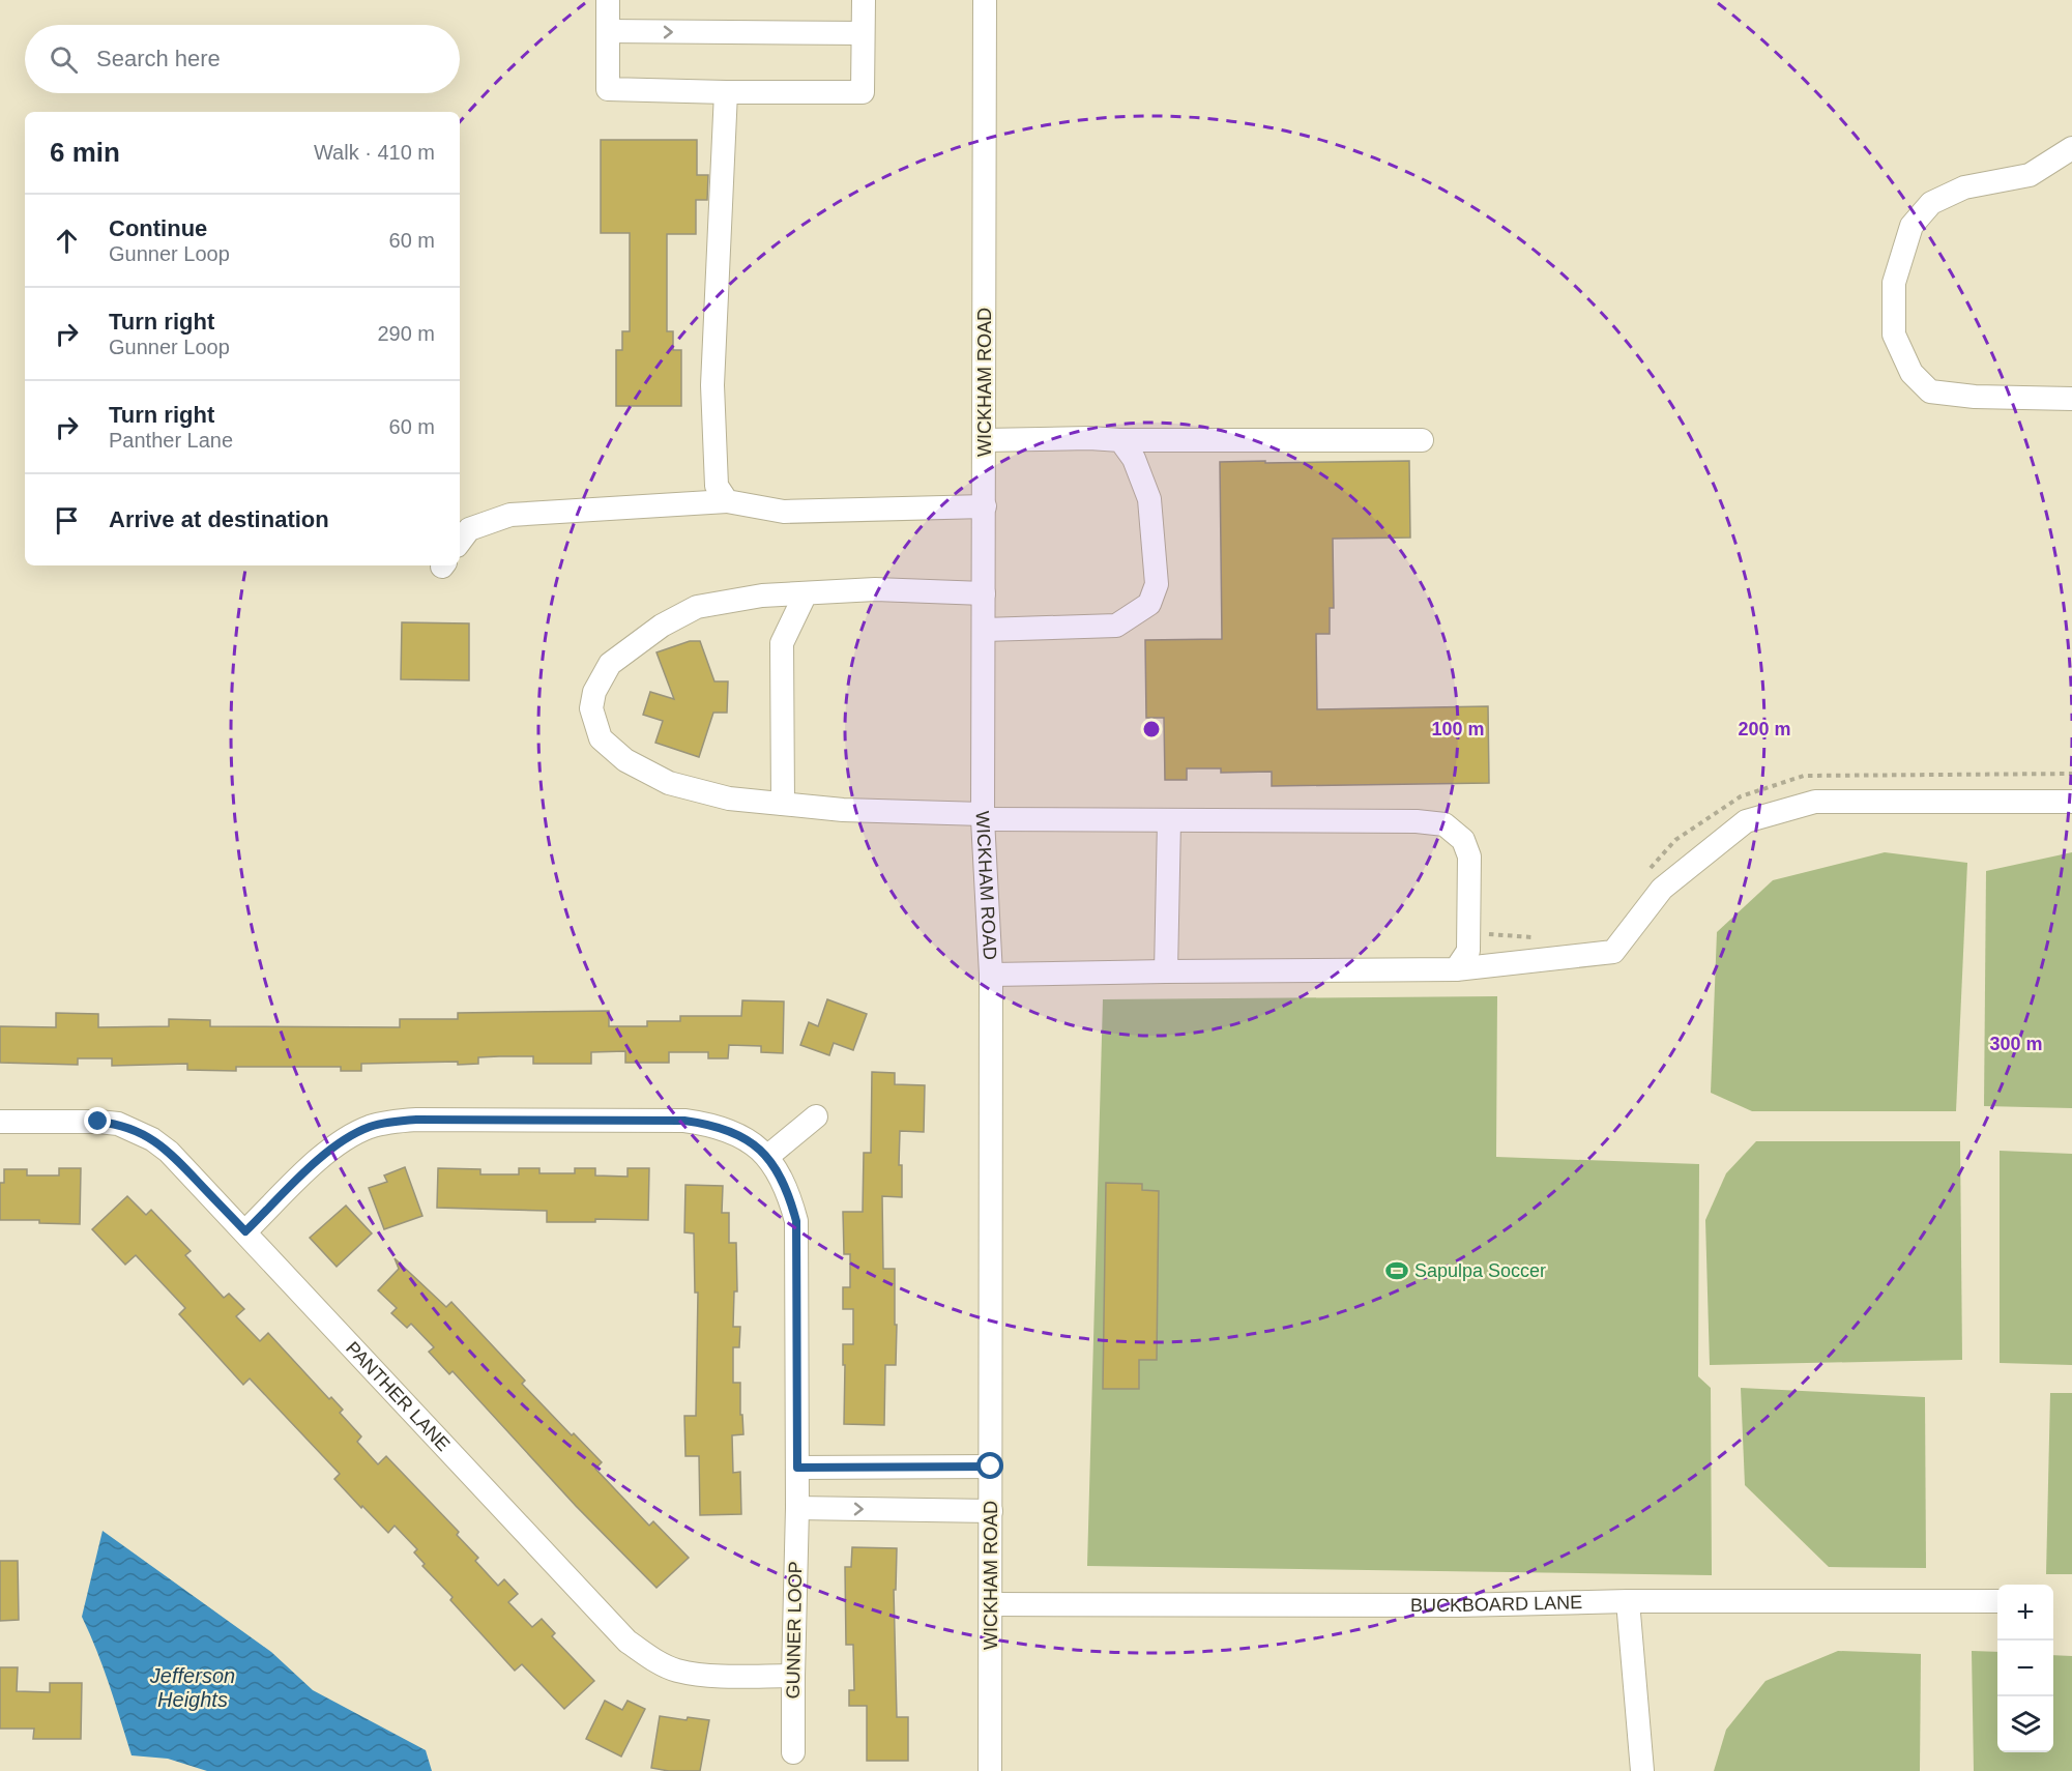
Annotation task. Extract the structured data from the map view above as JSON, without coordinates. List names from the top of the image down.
{
  "streets": {
    "street": [
      "WICKHAM ROAD",
      "PANTHER LANE",
      "BUCKBOARD LANE",
      "GUNNER LOOP"
    ]
  },
  "crossings": [
    ["WICKHAM ROAD", "BUCKBOARD LANE"],
    ["PANTHER LANE", "GUNNER LOOP"]
  ],
  "water": ["Jefferson Heights"],
  "places": {
    "sports": ["Sapulpa Soccer"]
  },
  "page": {
    "search": "Search here",
    "heading": ["6 min", "Walk · 410 m"],
    "list": [
      ["Continue", "Gunner Loop", "60 m"],
      ["Turn right", "Gunner Loop", "290 m"],
      ["Turn right", "Panther Lane", "60 m"],
      "Arrive at destination"
    ],
    "map_buttons": ["+", "−"]
  },
  "rings": ["100 m", "200 m", "300 m"]
}
